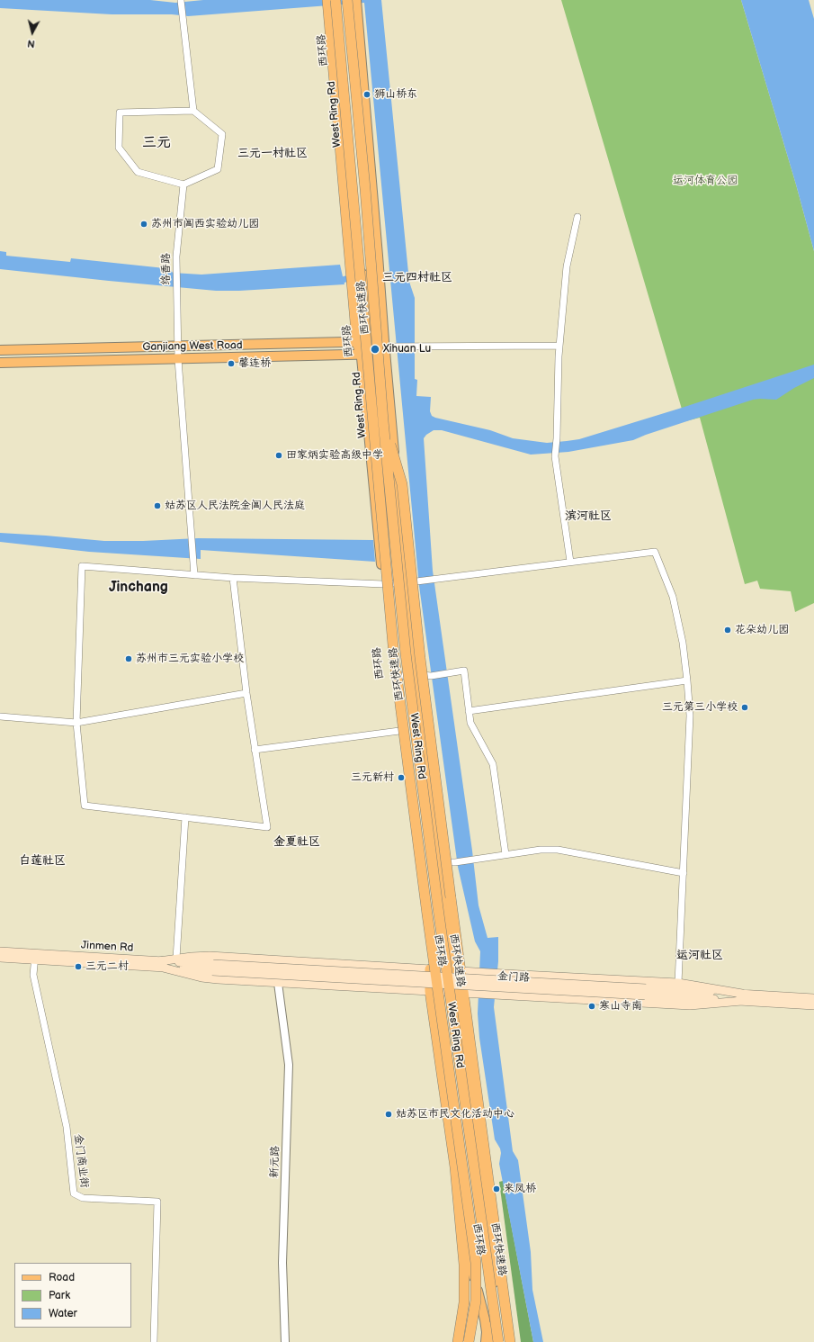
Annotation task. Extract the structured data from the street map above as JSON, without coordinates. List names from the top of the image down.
{
  "streets": {
    "highway": ["West Ring Rd", "西环快速路"],
    "main road": [
      "西环路",
      "Ganjiang West Road",
      "Jinmen Rd",
      "金门路"
    ],
    "street": ["络香路", "金门商业街", "新元路"]
  },
  "crossings": [
    ["西环路", "Ganjiang West Road"],
    ["络香路", "Ganjiang West Road"],
    ["Jinmen Rd", "金门路"],
    ["Jinmen Rd", "金门商业街"]
  ],
  "districts": [
    "三元",
    "三元一村社区",
    "三元四村社区",
    "滨河社区",
    "Jinchang",
    "金夏社区",
    "白莲社区",
    "运河社区"
  ],
  "parks": ["运河体育公园"],
  "places": [
    "狮山桥东",
    "苏州市阊西实验幼儿园",
    "Xihuan Lu",
    "馨连桥",
    "田家炳实验高级中学",
    "姑苏区人民法院金阊人民法庭",
    "花朵幼儿园",
    "苏州市三元实验小学校",
    "三元第三小学校",
    "三元新村",
    "三元二村",
    "寒山寺南",
    "姑苏区市民文化活动中心",
    "来凤桥"
  ],
  "legend": ["Road", "Park", "Water"],
  "north": "bottom"
}
